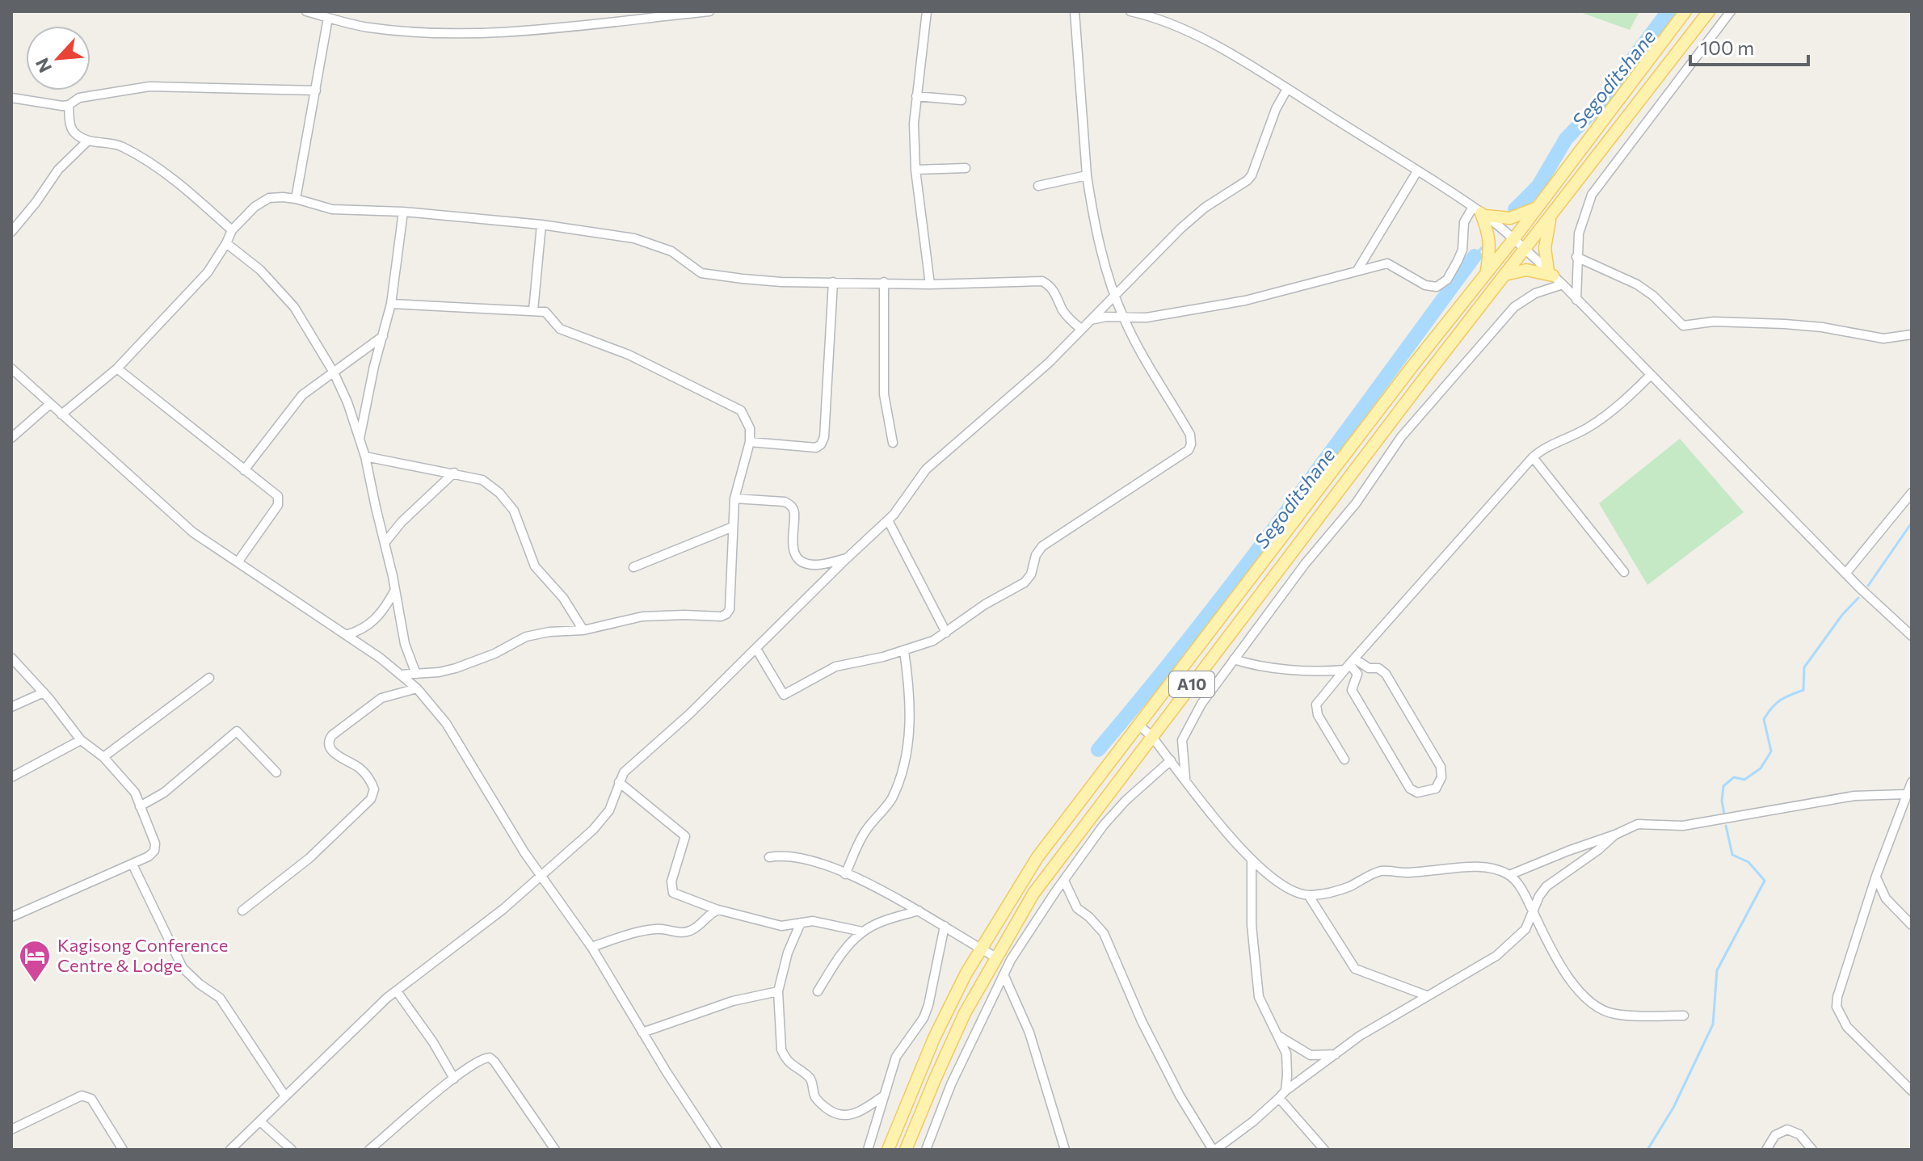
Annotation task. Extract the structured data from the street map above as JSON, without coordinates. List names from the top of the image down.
{
  "streets": {
    "main road": ["A10"]
  },
  "water": ["Segoditshane"],
  "places": {
    "hotel": ["Kagisong Conference Centre & Lodge"]
  },
  "scale_bar": "100 m",
  "north": "bottom left"
}
